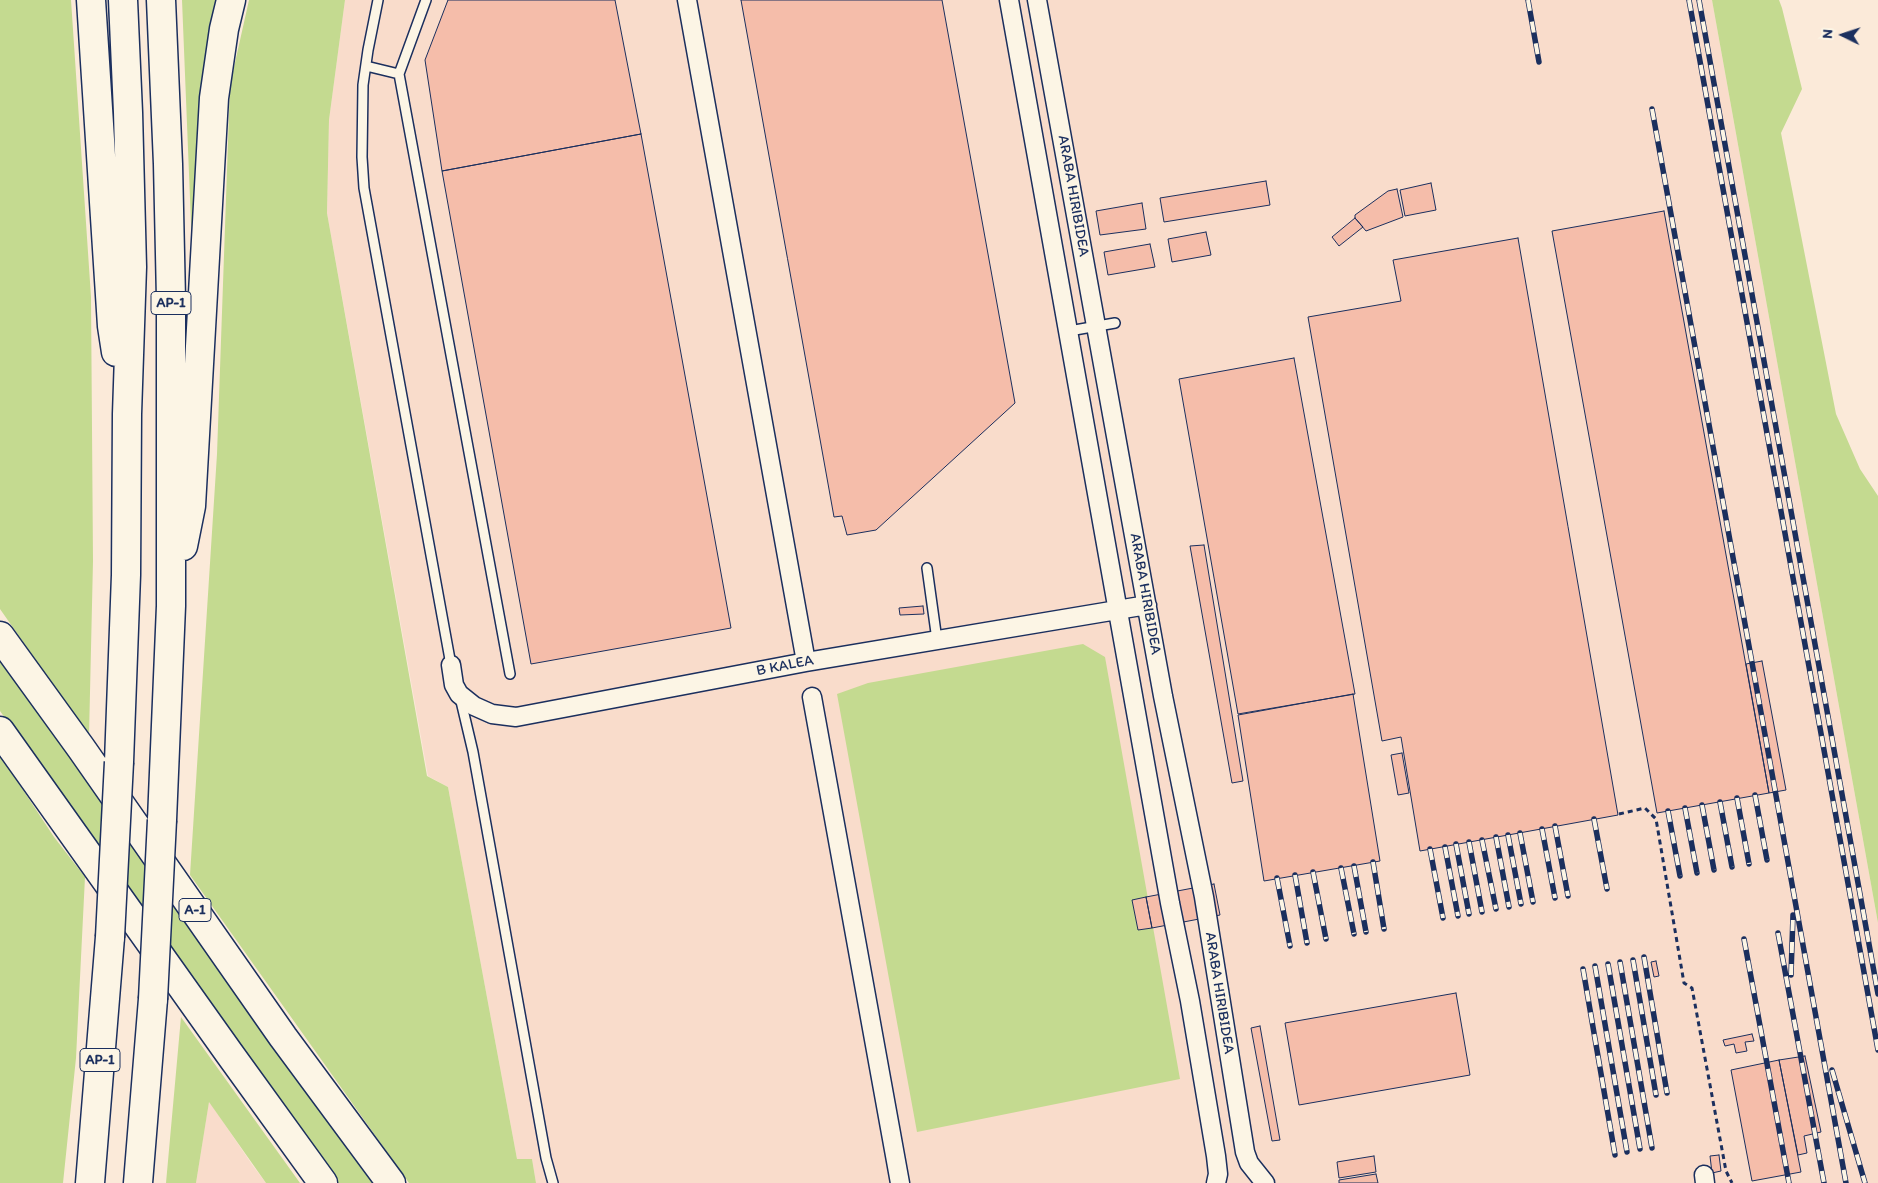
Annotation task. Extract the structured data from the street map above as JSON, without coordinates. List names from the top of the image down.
{
  "streets": {
    "highway": ["AP-1", "A-1"],
    "street": ["ARABA HIRIBIDEA", "B KALEA"]
  },
  "crossings": [
    ["ARABA HIRIBIDEA", "B KALEA"]
  ],
  "north": "left"
}
